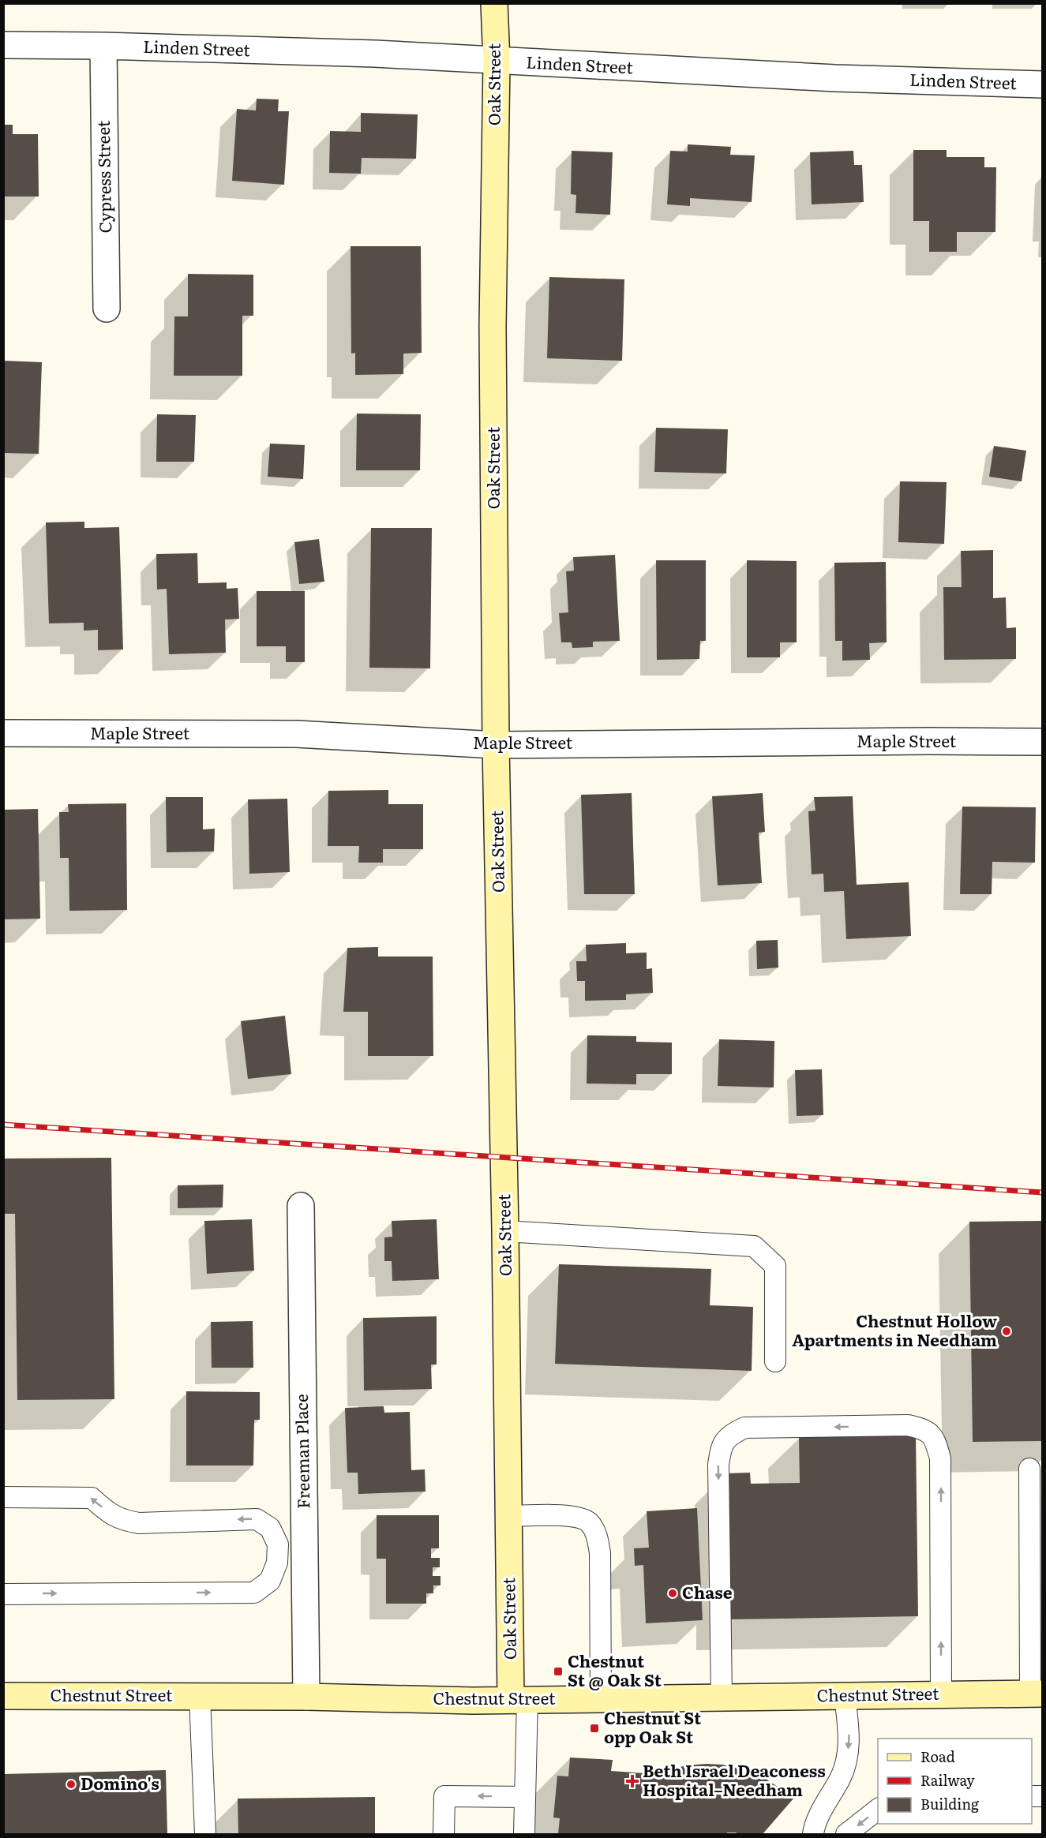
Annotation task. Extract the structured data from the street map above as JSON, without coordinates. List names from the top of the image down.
{
  "streets": {
    "street": [
      "Linden Street",
      "Oak Street",
      "Cypress Street",
      "Maple Street",
      "Freeman Place",
      "Chestnut Street"
    ]
  },
  "crossings": [
    ["Linden Street", "Oak Street"],
    ["Linden Street", "Cypress Street"],
    ["Oak Street", "Maple Street"],
    ["Oak Street", "Chestnut Street"],
    ["Freeman Place", "Chestnut Street"]
  ],
  "places": {
    "other": ["Chestnut Hollow Apartments in Needham", "Chase", "Domino's"],
    "transit": ["Chestnut St @ Oak St", "Chestnut St opp Oak St"],
    "health": ["Beth Israel Deaconess Hospital–Needham"]
  },
  "legend": ["Road", "Railway", "Building"]
}
